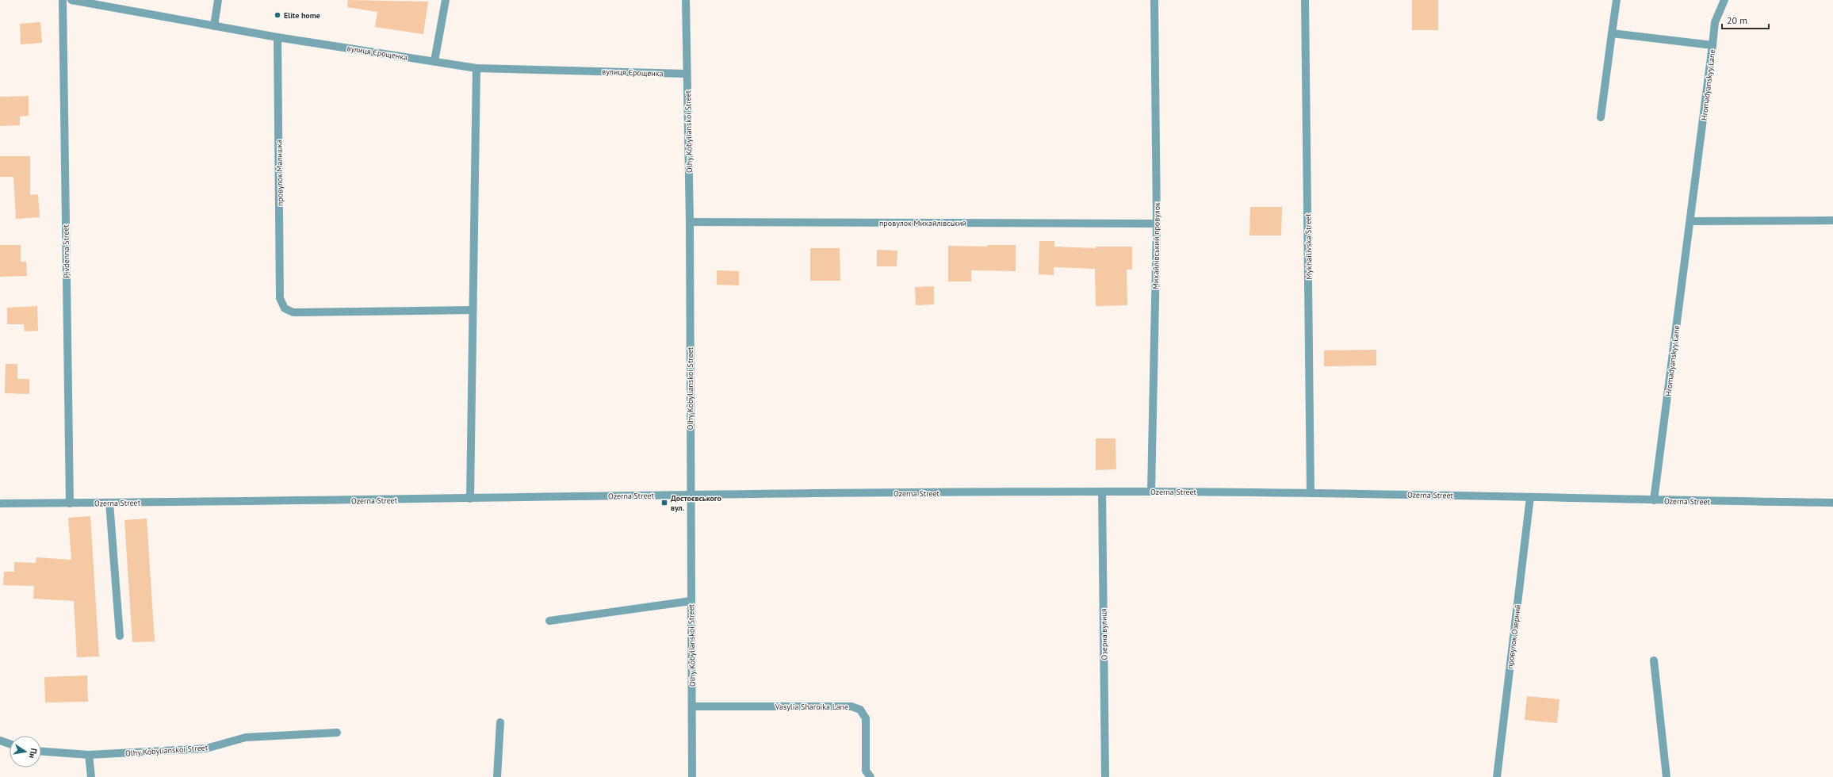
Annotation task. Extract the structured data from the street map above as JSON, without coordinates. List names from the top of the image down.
{
  "streets": {
    "street": [
      "вулиця Єрощенка",
      "Hromadyanskyy Lane",
      "Olhy Kobylianskoi Street",
      "провулок Малишка",
      "провулок Михайлівський",
      "Михайлівський провулок",
      "Mykhailivska Street",
      "Pivdenna Street",
      "Ozerna Street",
      "Озерна вулиця",
      "провулок Озерний",
      "Vasylia Sharoika Lane"
    ]
  },
  "crossings": [
    ["вулиця Єрощенка", "Olhy Kobylianskoi Street"],
    ["вулиця Єрощенка", "провулок Малишка"],
    ["Hromadyanskyy Lane", "Ozerna Street"],
    ["Olhy Kobylianskoi Street", "провулок Михайлівський"],
    ["Olhy Kobylianskoi Street", "Ozerna Street"],
    ["Olhy Kobylianskoi Street", "Vasylia Sharoika Lane"],
    ["провулок Михайлівський", "Михайлівський провулок"],
    ["Михайлівський провулок", "Ozerna Street"],
    ["Mykhailivska Street", "Ozerna Street"],
    ["Pivdenna Street", "Ozerna Street"],
    ["Ozerna Street", "Озерна вулиця"],
    ["Ozerna Street", "провулок Озерний"]
  ],
  "places": {
    "other": ["Elite home"],
    "transit": ["Достоєвського вул."]
  },
  "scale_bar": "20 m",
  "north": "right"
}
